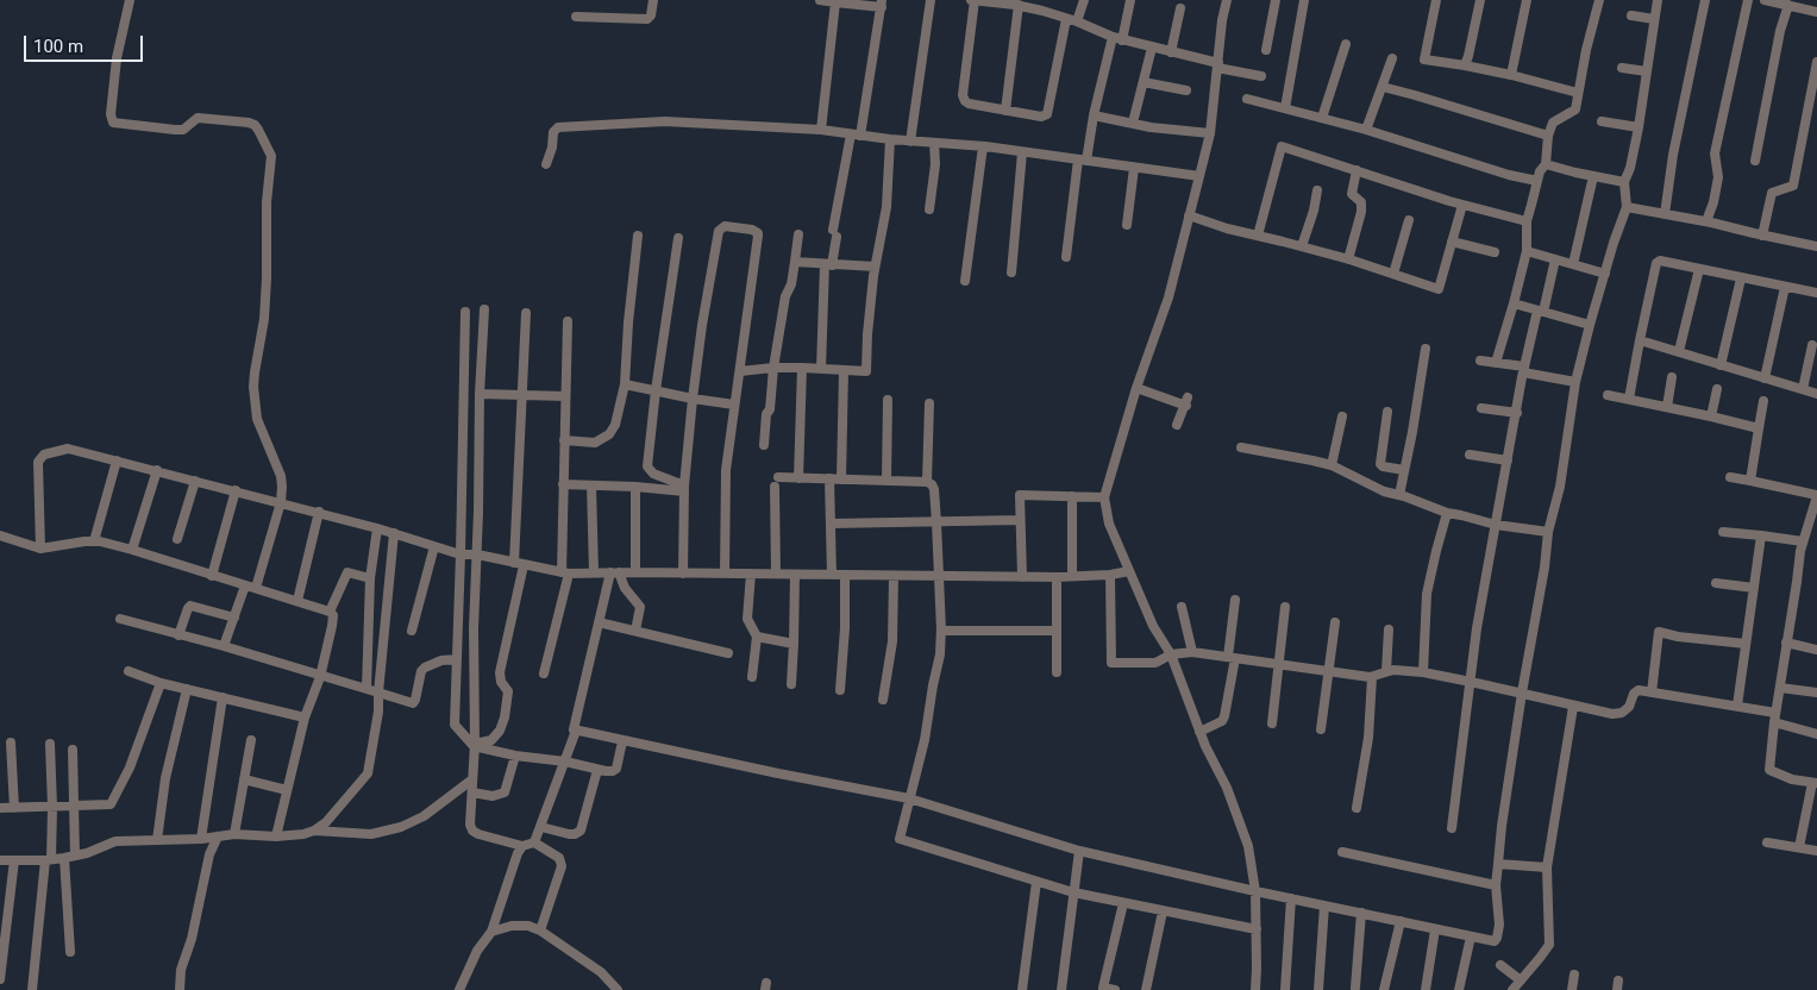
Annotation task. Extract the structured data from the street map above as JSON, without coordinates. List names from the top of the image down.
{
  "scale_bar": "100 m"
}
